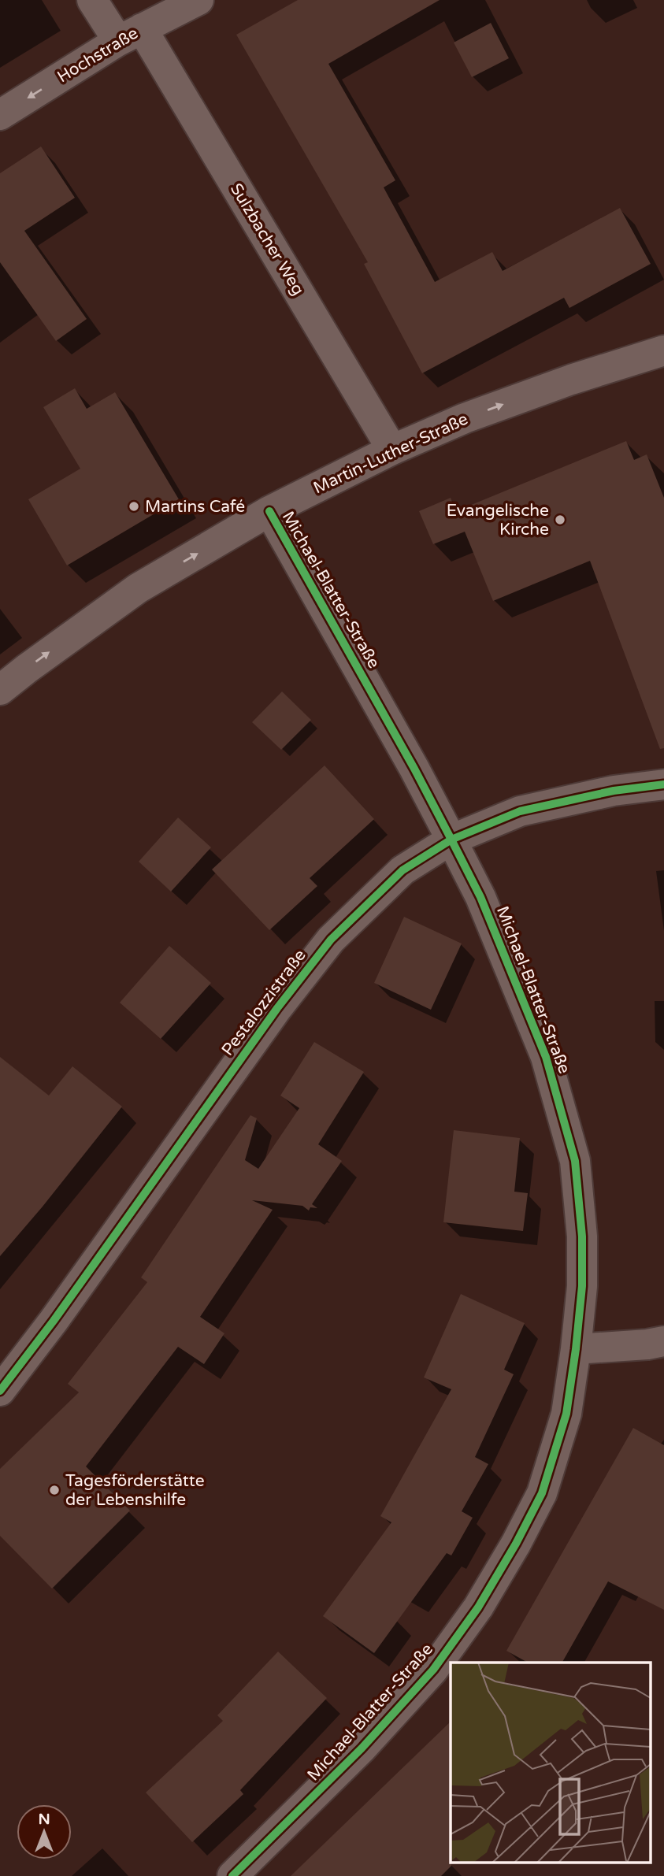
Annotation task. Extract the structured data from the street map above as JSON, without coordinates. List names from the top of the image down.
{
  "streets": {
    "street": [
      "Hochstraße",
      "Sulzbacher Weg",
      "Martin-Luther-Straße",
      "Michael-Blatter-Straße",
      "Pestalozzistraße"
    ]
  },
  "crossings": [
    ["Hochstraße", "Sulzbacher Weg"],
    ["Sulzbacher Weg", "Martin-Luther-Straße"],
    ["Martin-Luther-Straße", "Michael-Blatter-Straße"],
    ["Michael-Blatter-Straße", "Pestalozzistraße"]
  ],
  "one_way": ["Hochstraße", "Martin-Luther-Straße"],
  "places": ["Martins Café", "Evangelische Kirche", "Tagesförderstätte der Lebenshilfe"],
  "north": "top"
}
